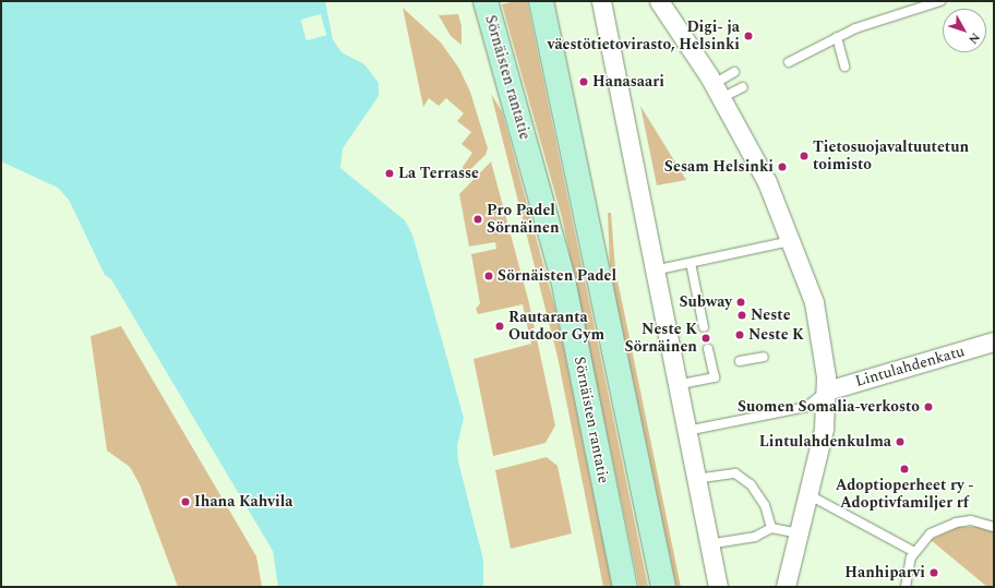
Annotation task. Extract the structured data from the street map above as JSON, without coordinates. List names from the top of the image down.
{
  "streets": {
    "main road": ["Sörnäisten rantatie"],
    "street": ["Lintulahdenkatu"]
  },
  "places": [
    "Digi- ja väestötietovirasto, Helsinki",
    "Hanasaari",
    "Tietosuojavaltuutetun toimisto",
    "Sesam Helsinki",
    "La Terrasse",
    "Pro Padel Sörnäinen",
    "Sörnäisten Padel",
    "Subway",
    "Neste",
    "Rautaranta Outdoor Gym",
    "Neste K",
    "Neste K Sörnäinen",
    "Suomen Somalia-verkosto",
    "Lintulahdenkulma",
    "Adoptioperheet ry - Adoptivfamiljer rf",
    "Ihana Kahvila",
    "Hanhiparvi"
  ],
  "north": "bottom right"
}
